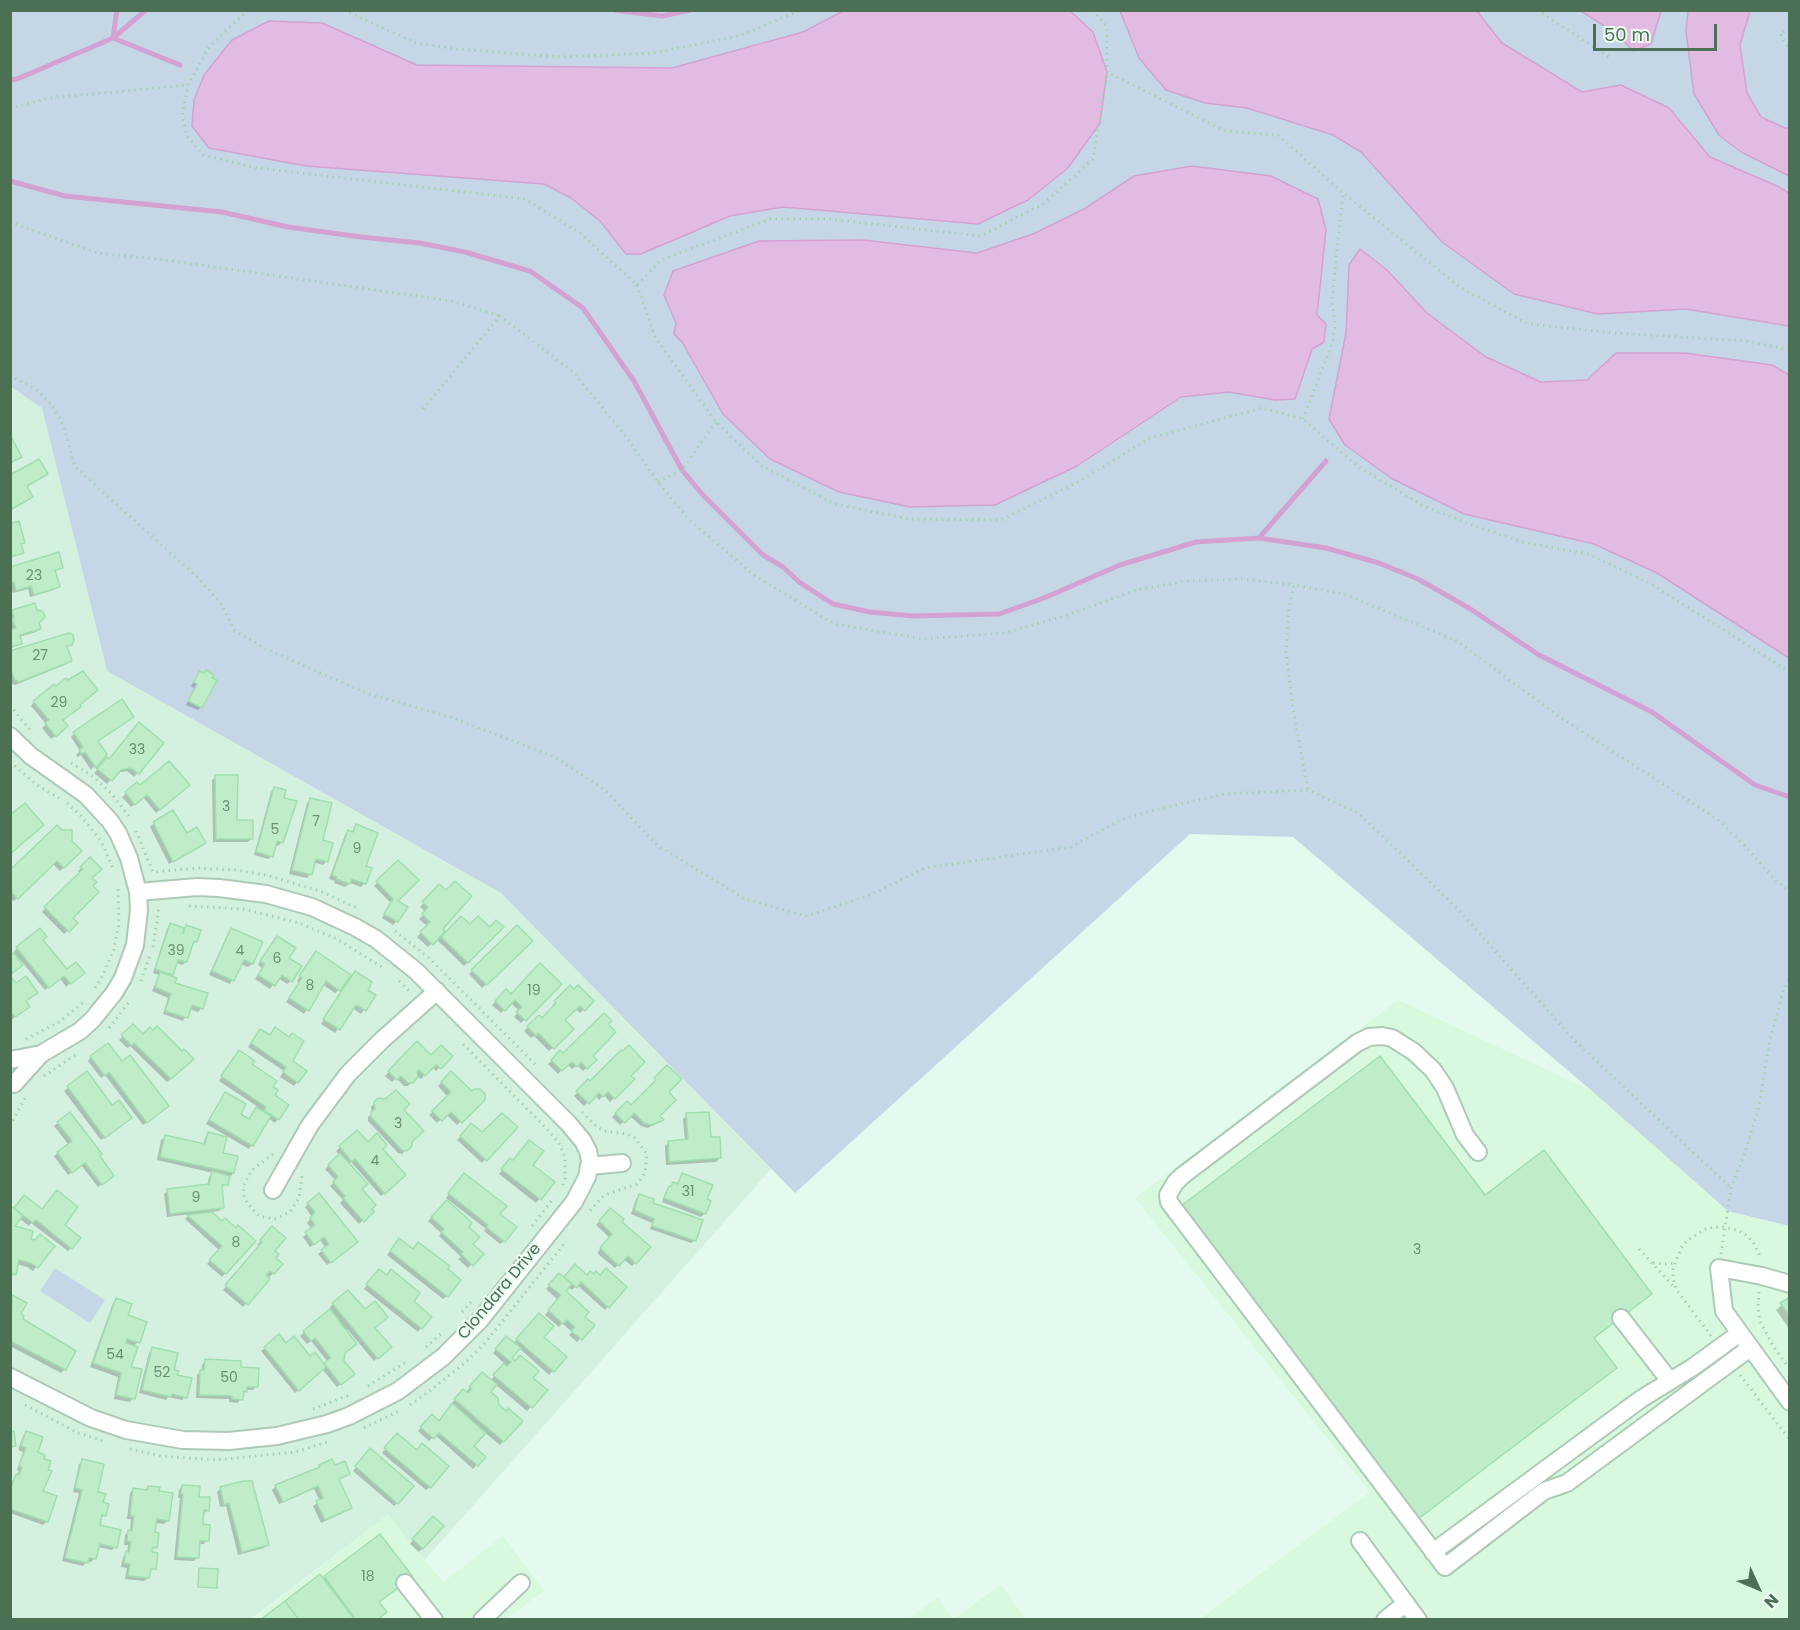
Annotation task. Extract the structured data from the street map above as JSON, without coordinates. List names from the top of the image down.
{
  "streets": {
    "street": ["Clondara Drive"]
  },
  "house_numbers": [
    "23",
    "27",
    "29",
    "33",
    "3",
    "7",
    "5",
    "9",
    "39",
    "4",
    "6",
    "8",
    "19",
    "3",
    "4",
    "31",
    "9",
    "8",
    "3",
    "54",
    "52",
    "50",
    "18"
  ],
  "scale_bar": "50 m",
  "north": "bottom right"
}
